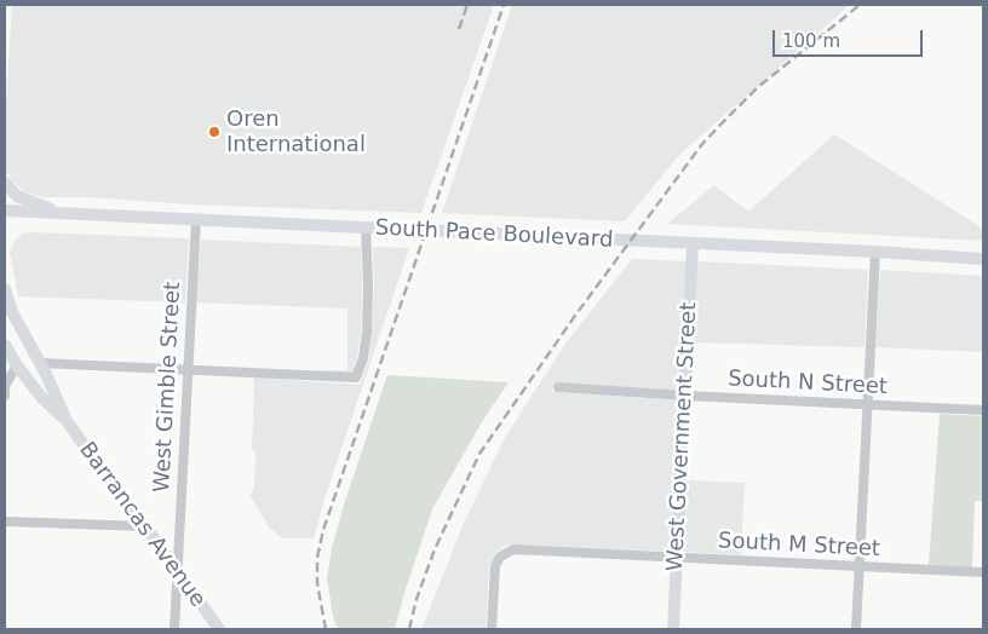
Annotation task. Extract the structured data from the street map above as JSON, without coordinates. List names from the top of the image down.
{
  "streets": {
    "main road": ["South Pace Boulevard", "West Government Street", "Barrancas Avenue"],
    "street": ["South N Street", "West Gimble Street", "South M Street"]
  },
  "crossings": [
    ["South Pace Boulevard", "West Gimble Street"],
    ["South Pace Boulevard", "West Government Street"],
    ["South N Street", "West Government Street"],
    ["West Gimble Street", "Barrancas Avenue"],
    ["West Government Street", "South M Street"]
  ],
  "places": ["Oren International"],
  "scale_bar": "100 m"
}
